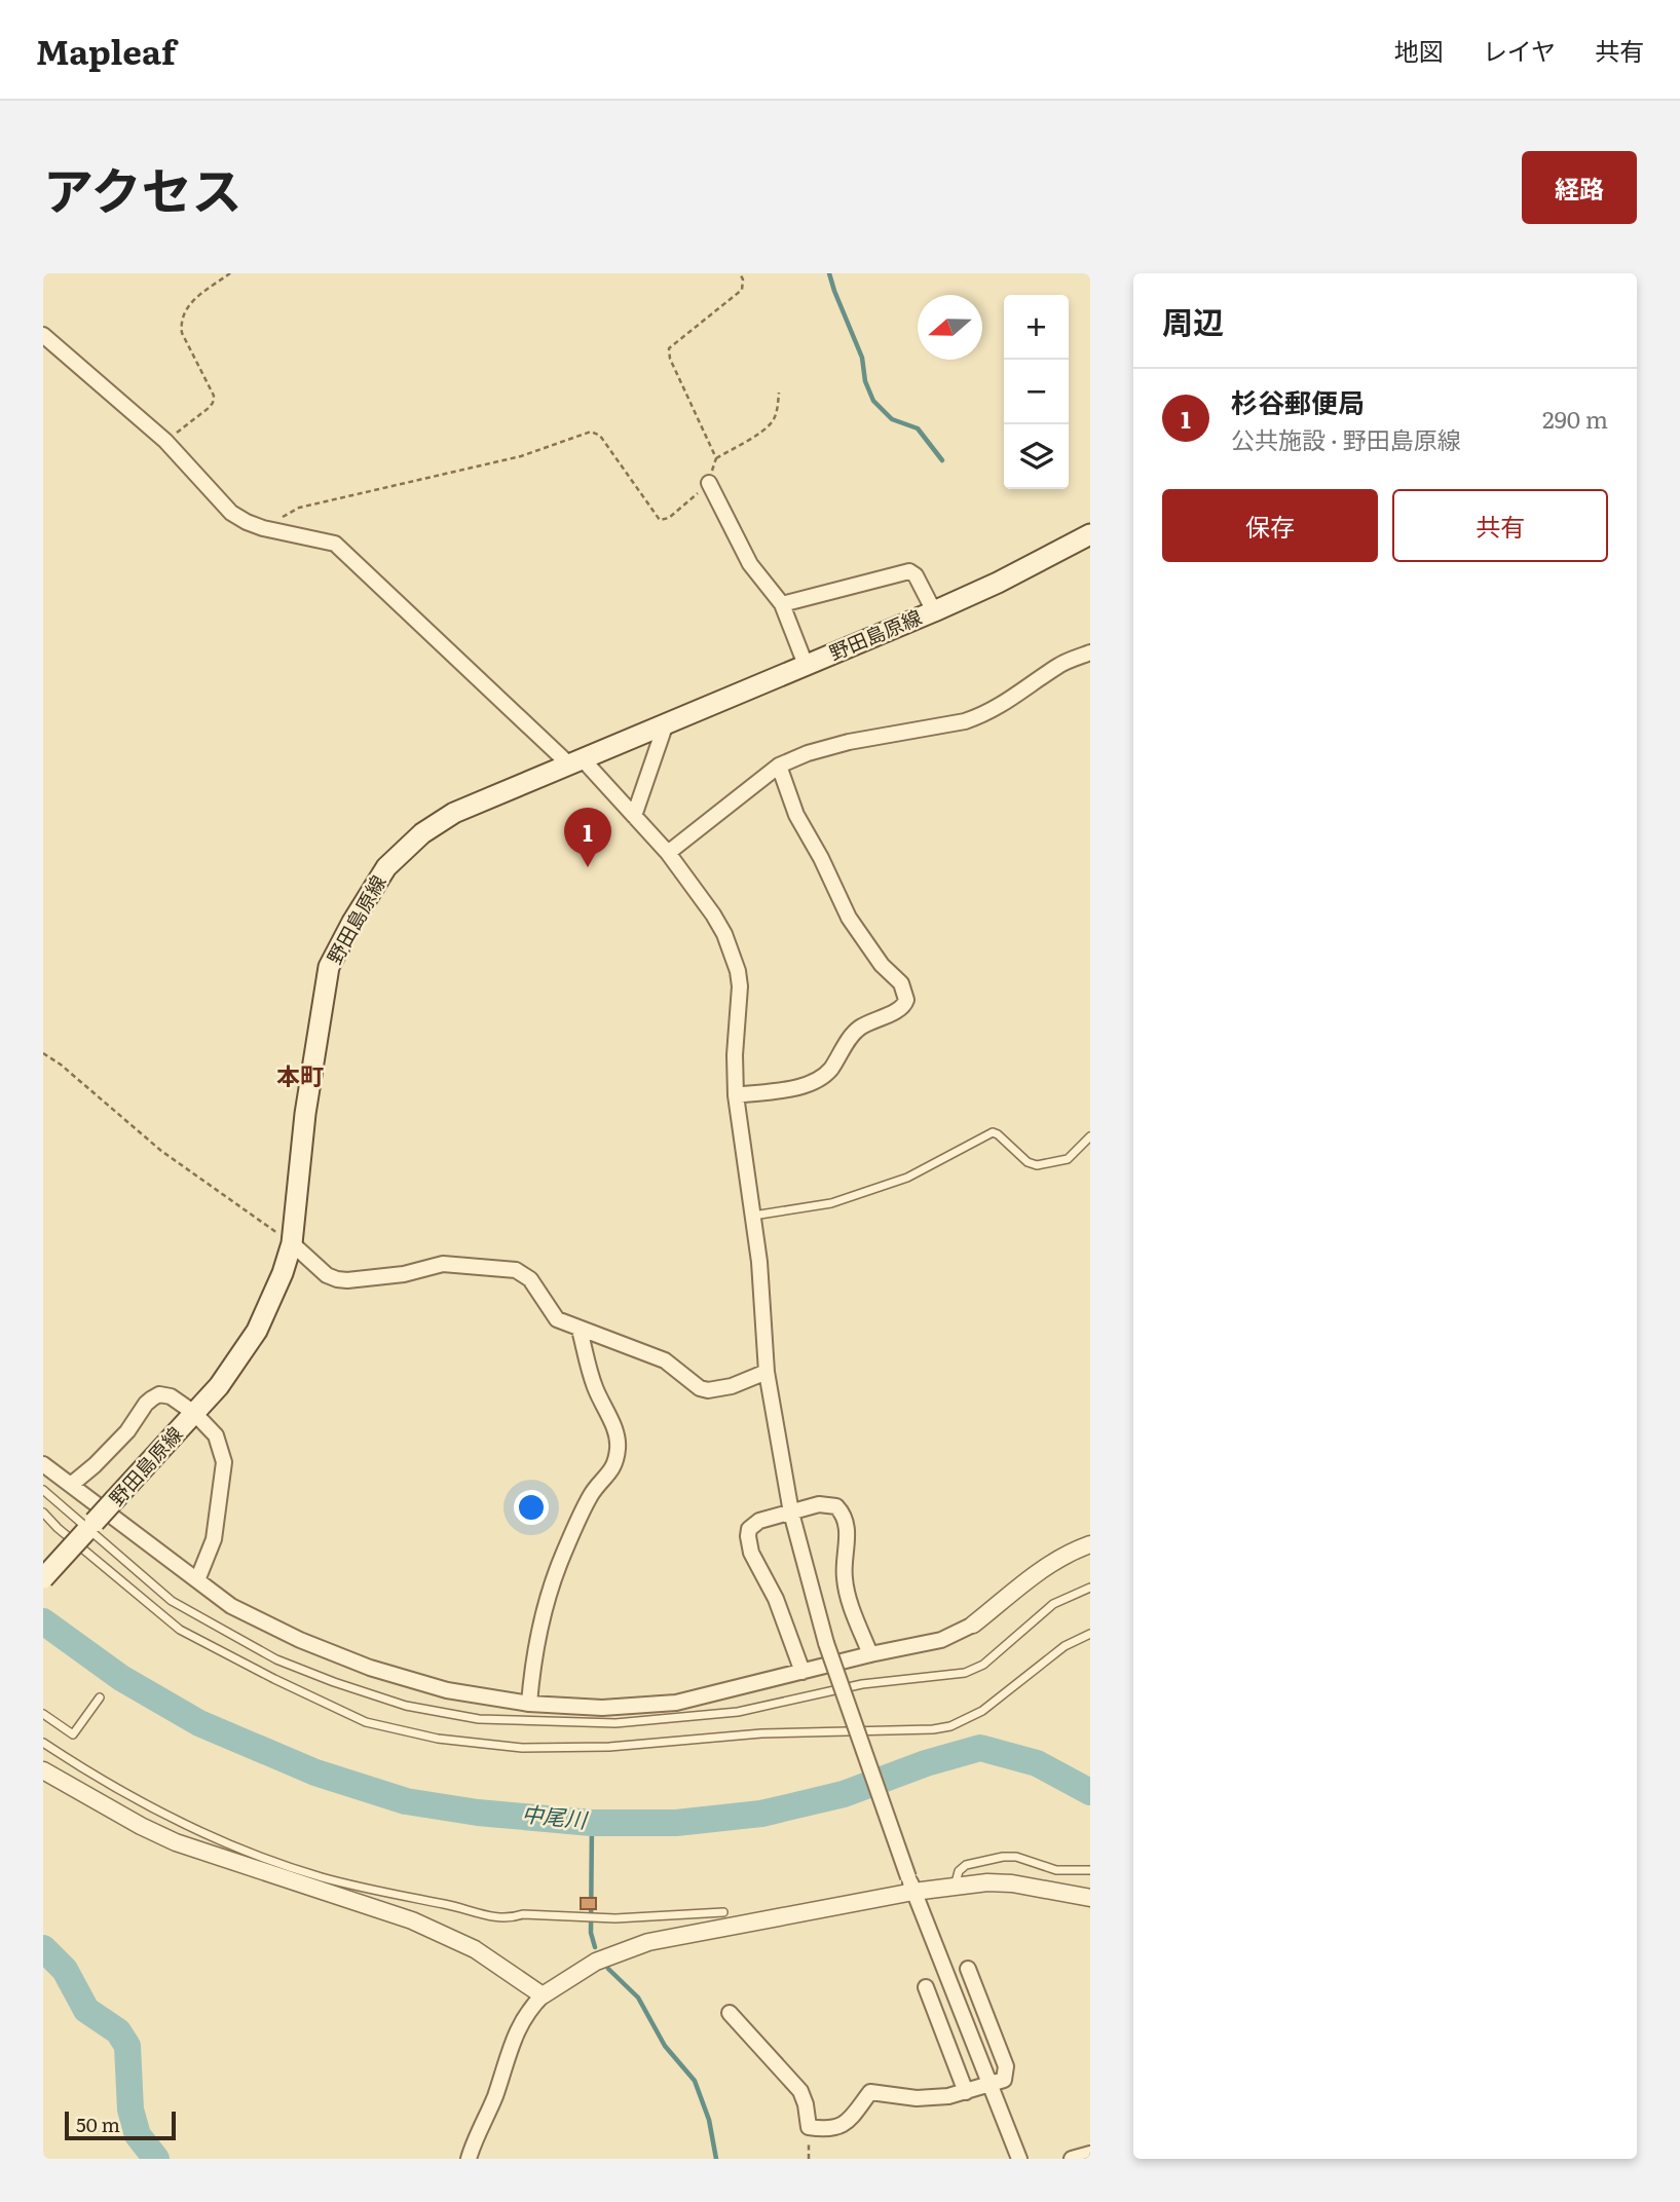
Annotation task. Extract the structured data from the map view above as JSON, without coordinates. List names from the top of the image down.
{
  "streets": {
    "main road": ["野田島原線"]
  },
  "districts": ["本町"],
  "water": ["中尾川"],
  "scale_bar": "50 m",
  "north": "left",
  "page": {
    "header": "Mapleaf",
    "nav": ["地図", "レイヤ", "共有"],
    "title": "アクセス",
    "buttons": [
      "経路",
      ["保存", "共有"]
    ],
    "heading": "周辺",
    "map_buttons": ["+", "−"],
    "list": [
      {
        "mark": "1",
        "name": "杉谷郵便局",
        "note": "公共施設 · 野田島原線",
        "value": "290 m"
      }
    ],
    "pins": "1",
    "scale": "50 m"
  }
}
